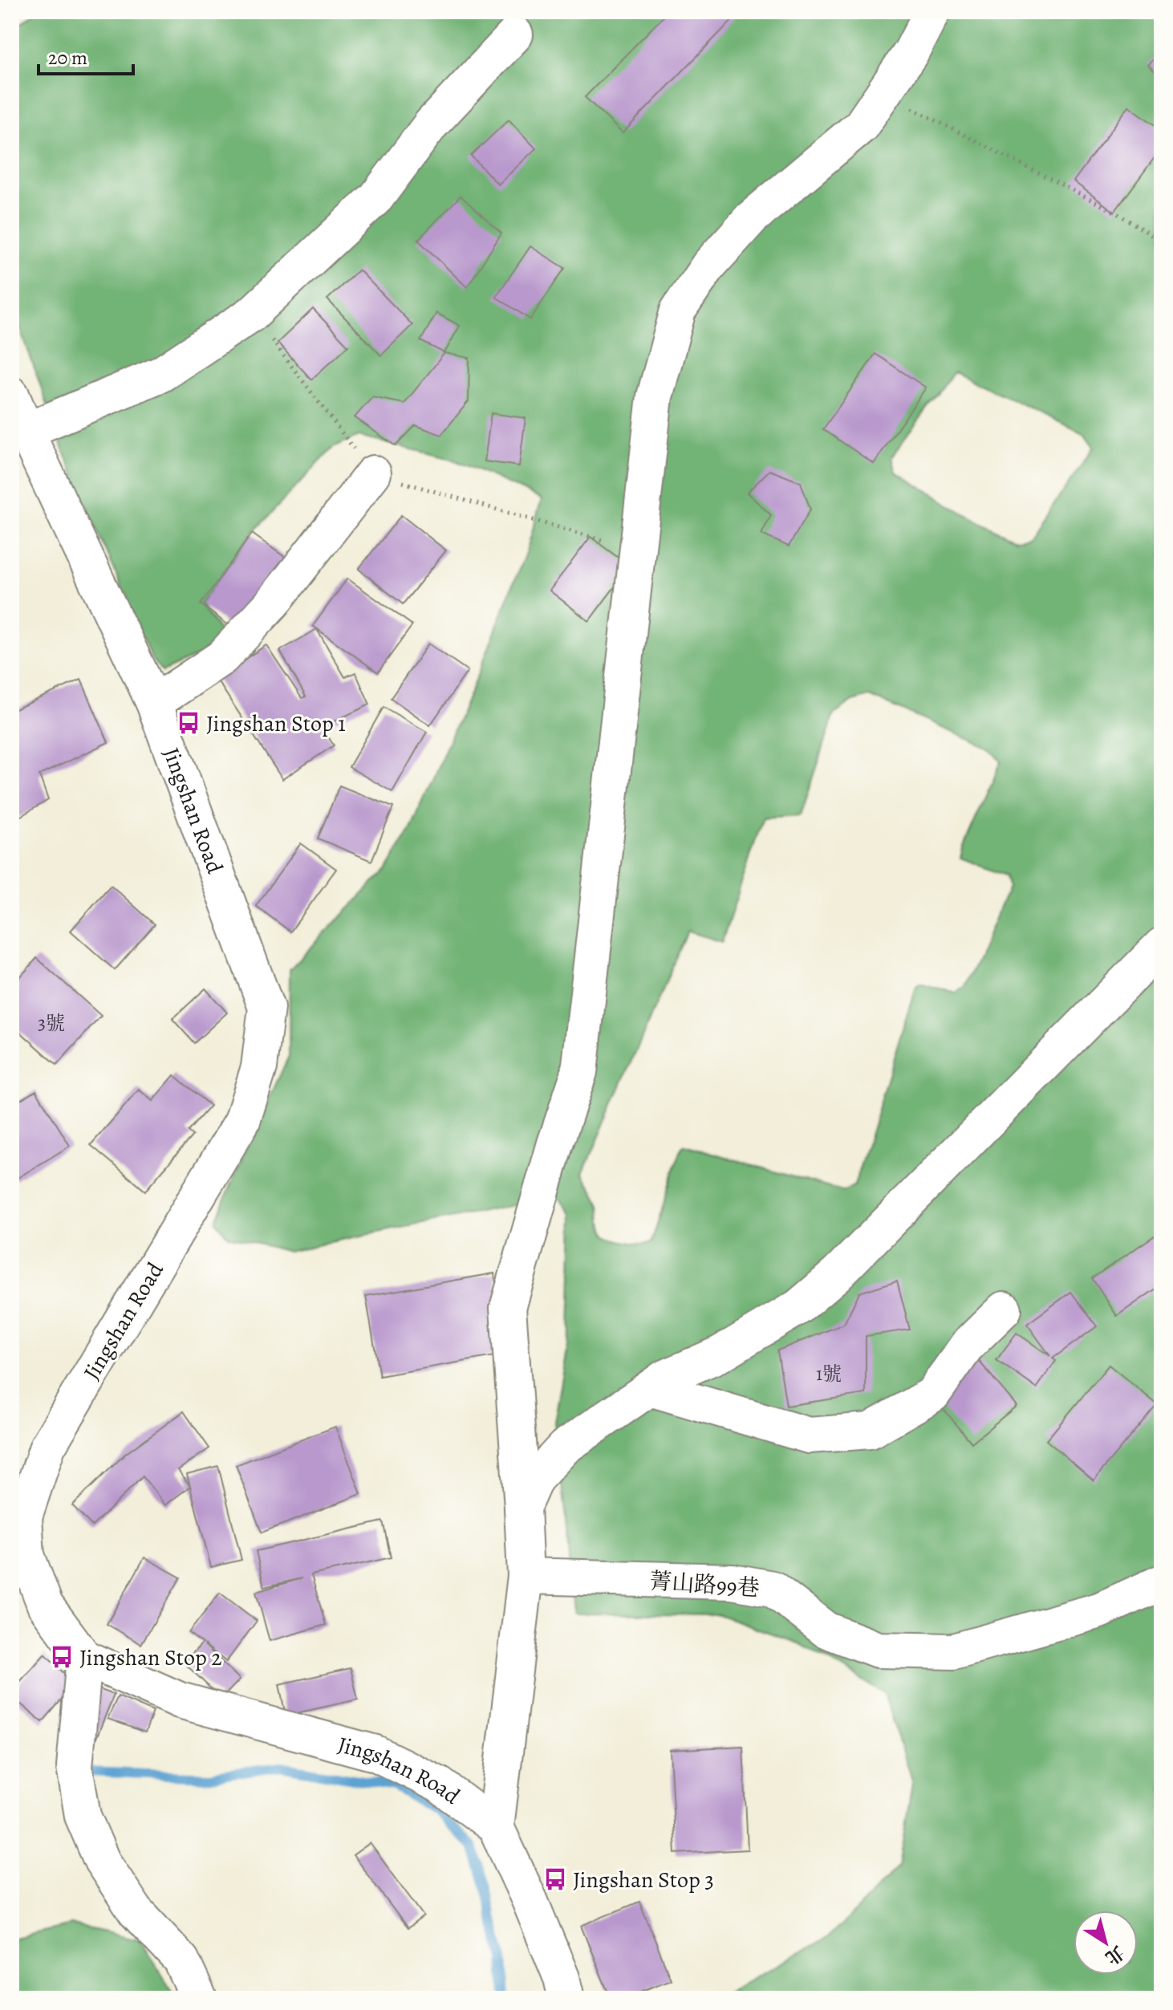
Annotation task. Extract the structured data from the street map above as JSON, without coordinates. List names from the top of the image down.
{
  "streets": {
    "street": ["Jingshan Road", "菁山路99巷"]
  },
  "places": {
    "bus stop": ["Jingshan Stop 1", "Jingshan Stop 2", "Jingshan Stop 3"]
  },
  "house_numbers": ["3號", "1號"],
  "scale_bar": "20 m",
  "north": "bottom right"
}
